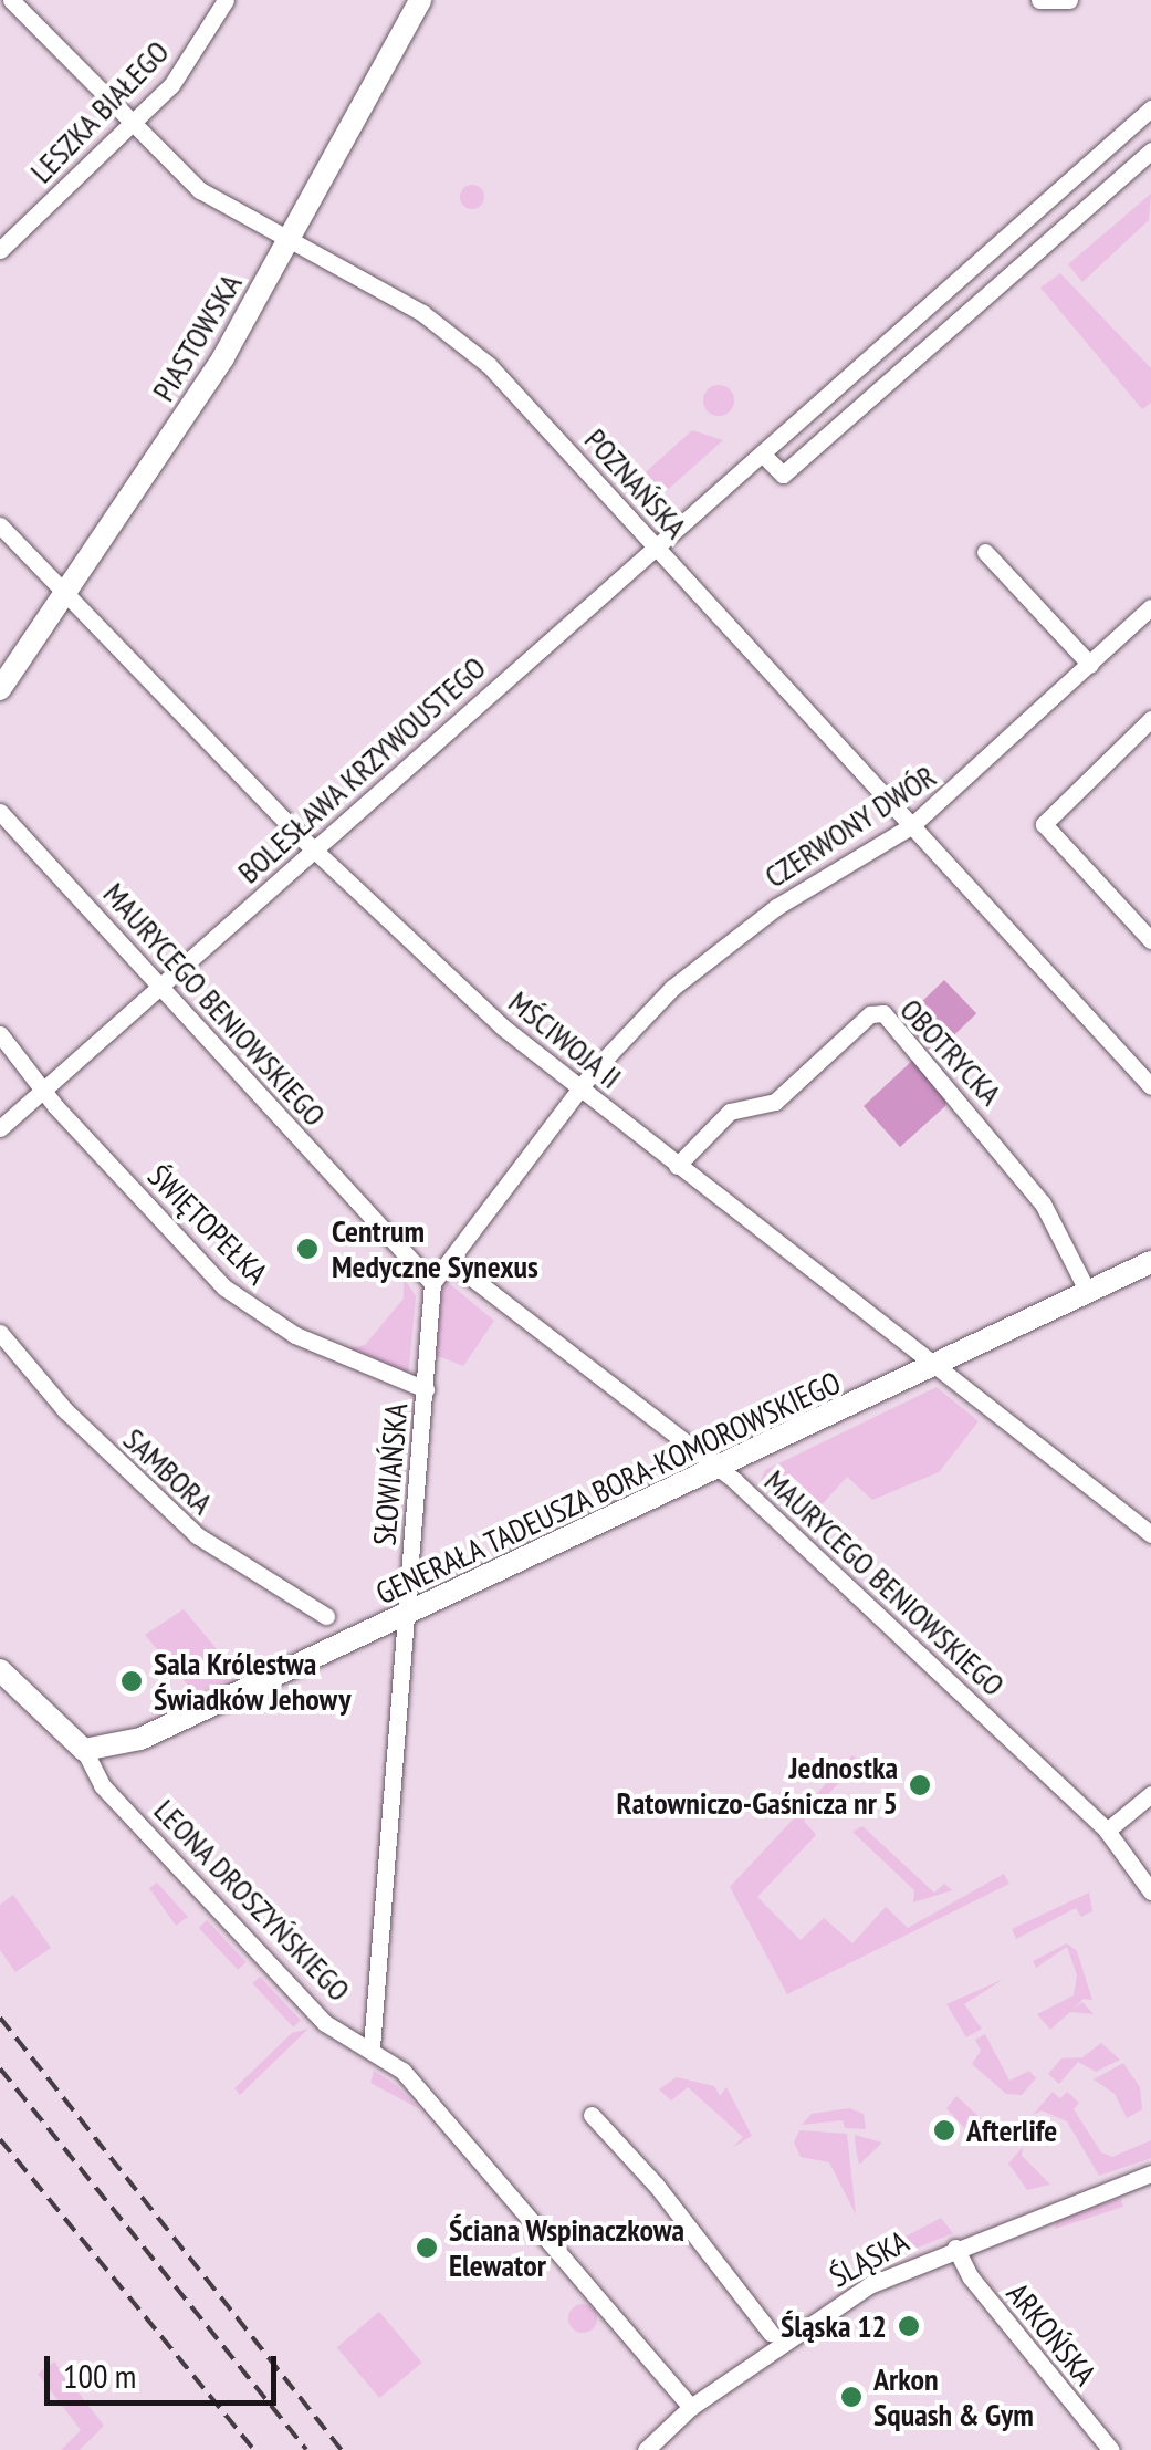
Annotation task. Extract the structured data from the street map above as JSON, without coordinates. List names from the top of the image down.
{
  "streets": {
    "street": [
      "LESZKA BIAŁEGO",
      "PIASTOWSKA",
      "POZNAŃSKA",
      "BOLESŁAWA KRZYWOUSTEGO",
      "CZERWONY DWÓR",
      "MAURYCEGO BENIOWSKIEGO",
      "MŚCIWOJA II",
      "OBOTRYCKA",
      "ŚWIĘTOPEŁKA",
      "SAMBORA",
      "SŁOWIAŃSKA",
      "GENERAŁA TADEUSZA BORA-KOMOROWSKIEGO",
      "LEONA DROSZYŃSKIEGO",
      "ŚLĄSKA",
      "ARKOŃSKA"
    ]
  },
  "crossings": [
    ["LESZKA BIAŁEGO", "POZNAŃSKA"],
    ["PIASTOWSKA", "POZNAŃSKA"],
    ["PIASTOWSKA", "MŚCIWOJA II"],
    ["POZNAŃSKA", "BOLESŁAWA KRZYWOUSTEGO"],
    ["POZNAŃSKA", "CZERWONY DWÓR"],
    ["BOLESŁAWA KRZYWOUSTEGO", "MAURYCEGO BENIOWSKIEGO"],
    ["BOLESŁAWA KRZYWOUSTEGO", "MŚCIWOJA II"],
    ["BOLESŁAWA KRZYWOUSTEGO", "ŚWIĘTOPEŁKA"],
    ["CZERWONY DWÓR", "MŚCIWOJA II"],
    ["MAURYCEGO BENIOWSKIEGO", "SŁOWIAŃSKA"],
    ["MAURYCEGO BENIOWSKIEGO", "GENERAŁA TADEUSZA BORA-KOMOROWSKIEGO"],
    ["MŚCIWOJA II", "OBOTRYCKA"],
    ["MŚCIWOJA II", "GENERAŁA TADEUSZA BORA-KOMOROWSKIEGO"],
    ["OBOTRYCKA", "GENERAŁA TADEUSZA BORA-KOMOROWSKIEGO"],
    ["ŚWIĘTOPEŁKA", "SŁOWIAŃSKA"],
    ["SŁOWIAŃSKA", "GENERAŁA TADEUSZA BORA-KOMOROWSKIEGO"],
    ["SŁOWIAŃSKA", "LEONA DROSZYŃSKIEGO"],
    ["GENERAŁA TADEUSZA BORA-KOMOROWSKIEGO", "LEONA DROSZYŃSKIEGO"],
    ["LEONA DROSZYŃSKIEGO", "ŚLĄSKA"],
    ["ŚLĄSKA", "ARKOŃSKA"]
  ],
  "places": [
    "Centrum Medyczne Synexus",
    "Sala Królestwa Świadków Jehowy",
    "Jednostka Ratowniczo-Gaśnicza nr 5",
    "Afterlife",
    "Ściana Wspinaczkowa Elewator",
    "Śląska 12",
    "Arkon Squash & Gym"
  ],
  "scale_bar": "100 m"
}
